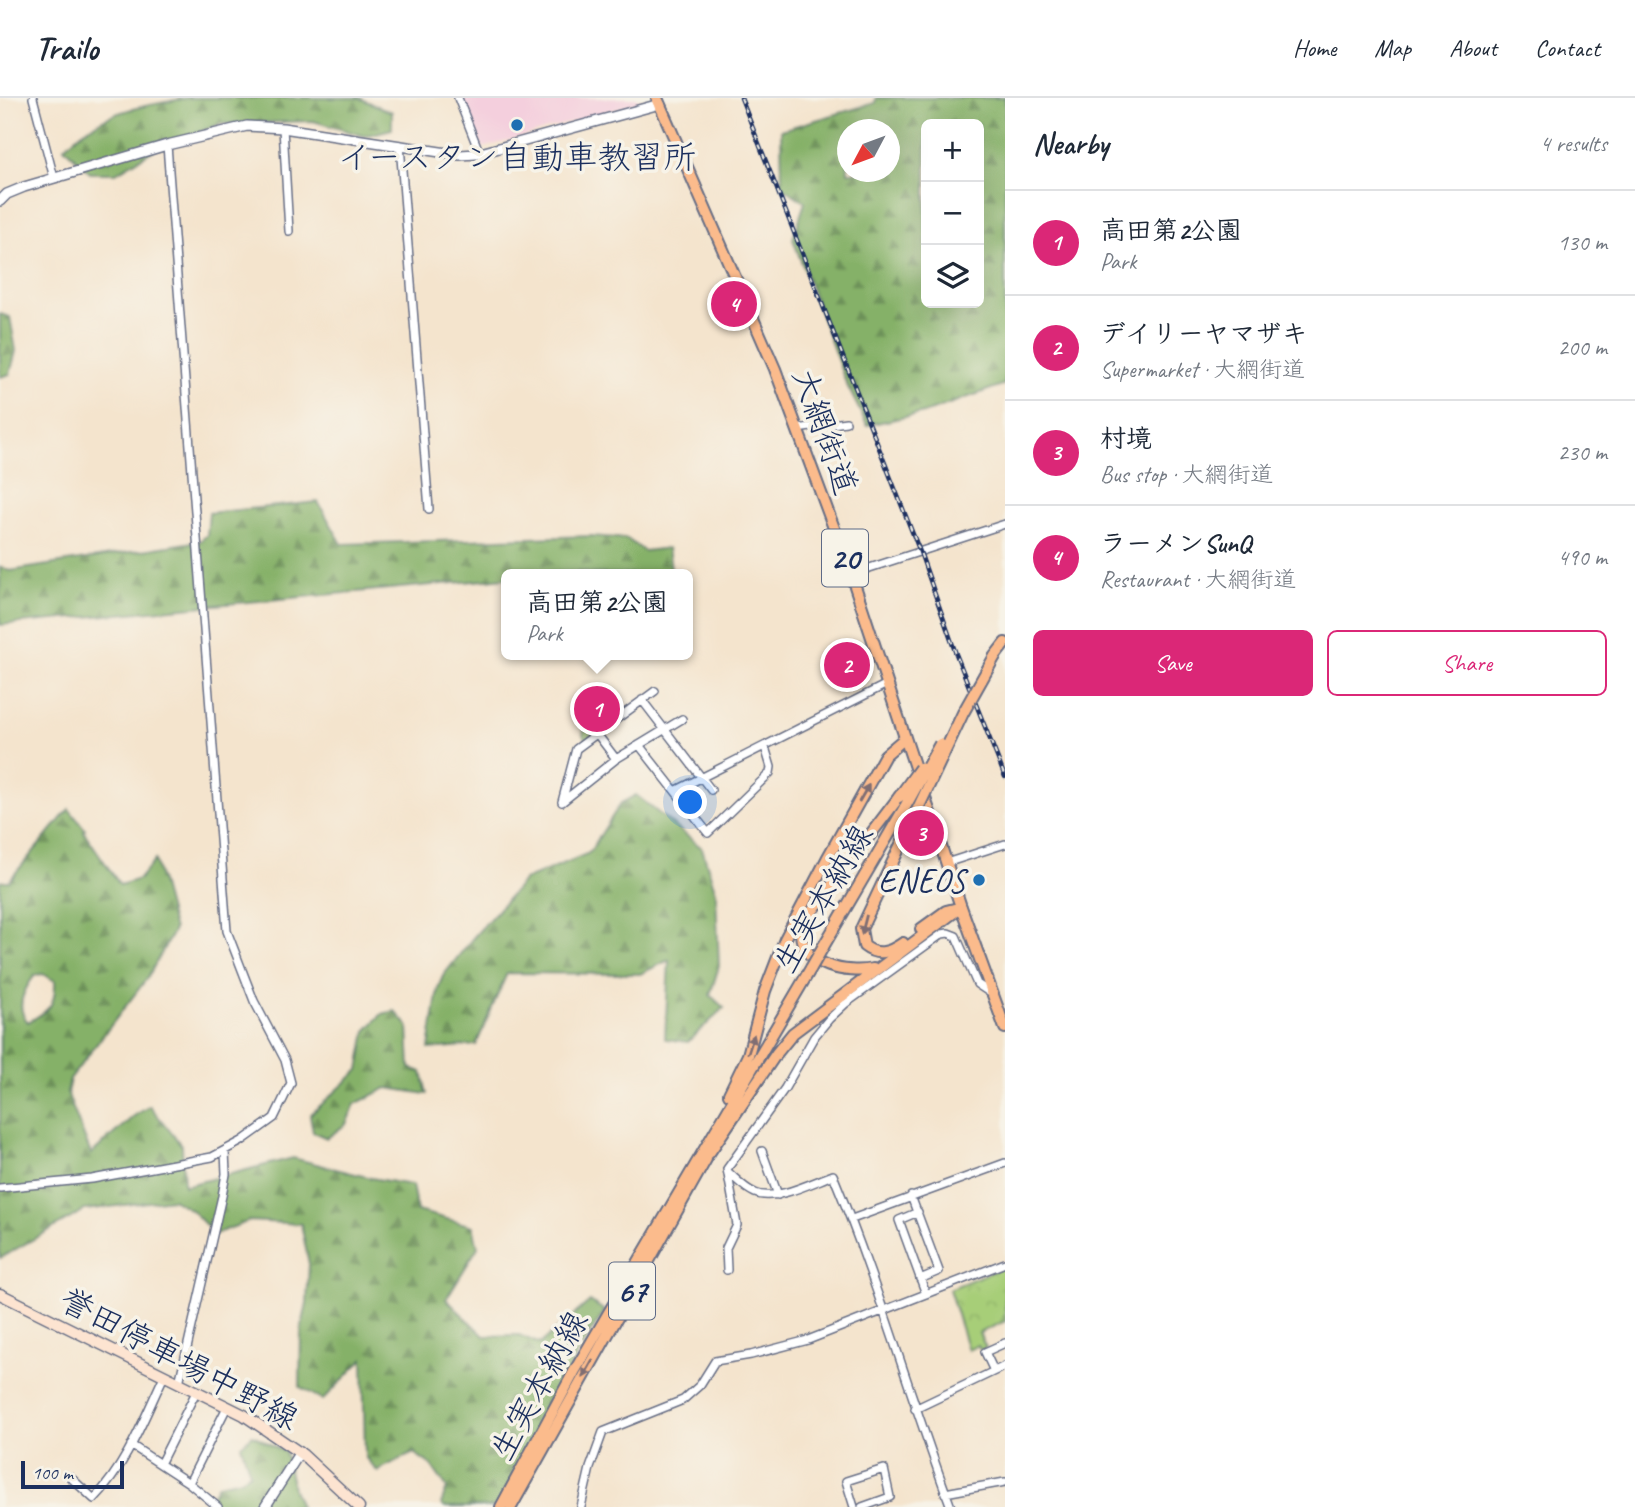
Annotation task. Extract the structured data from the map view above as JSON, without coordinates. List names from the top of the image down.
{
  "streets": {
    "main road": [
      "大網街道",
      "20",
      "生実本納線",
      "67",
      "誉田停車場中野線"
    ]
  },
  "crossings": [
    ["大網街道", "67"],
    ["生実本納線", "67"]
  ],
  "places": ["イースタン自動車教習所", "ENEOS"],
  "scale_bar": "100 m",
  "north": "bottom left",
  "page": {
    "header": "Trailo",
    "nav": [
      "Home",
      "Map",
      "About",
      "Contact"
    ],
    "heading": ["Nearby", "4 results"],
    "map_buttons": ["+", "−"],
    "list": [
      {
        "mark": "1",
        "name": "高田第2公園",
        "note": "Park",
        "value": "130 m"
      },
      {
        "mark": "2",
        "name": "デイリーヤマザキ",
        "note": "Supermarket · 大網街道",
        "value": "200 m"
      },
      {
        "mark": "3",
        "name": "村境",
        "note": "Bus stop · 大網街道",
        "value": "230 m"
      },
      {
        "mark": "4",
        "name": "ラーメンSunQ",
        "note": "Restaurant · 大網街道",
        "value": "490 m"
      }
    ],
    "pins": [
      "4",
      "2",
      "1",
      "3"
    ],
    "popup": ["高田第2公園", "Park"],
    "buttons": ["Save", "Share"],
    "scale": "100 m"
  }
}
